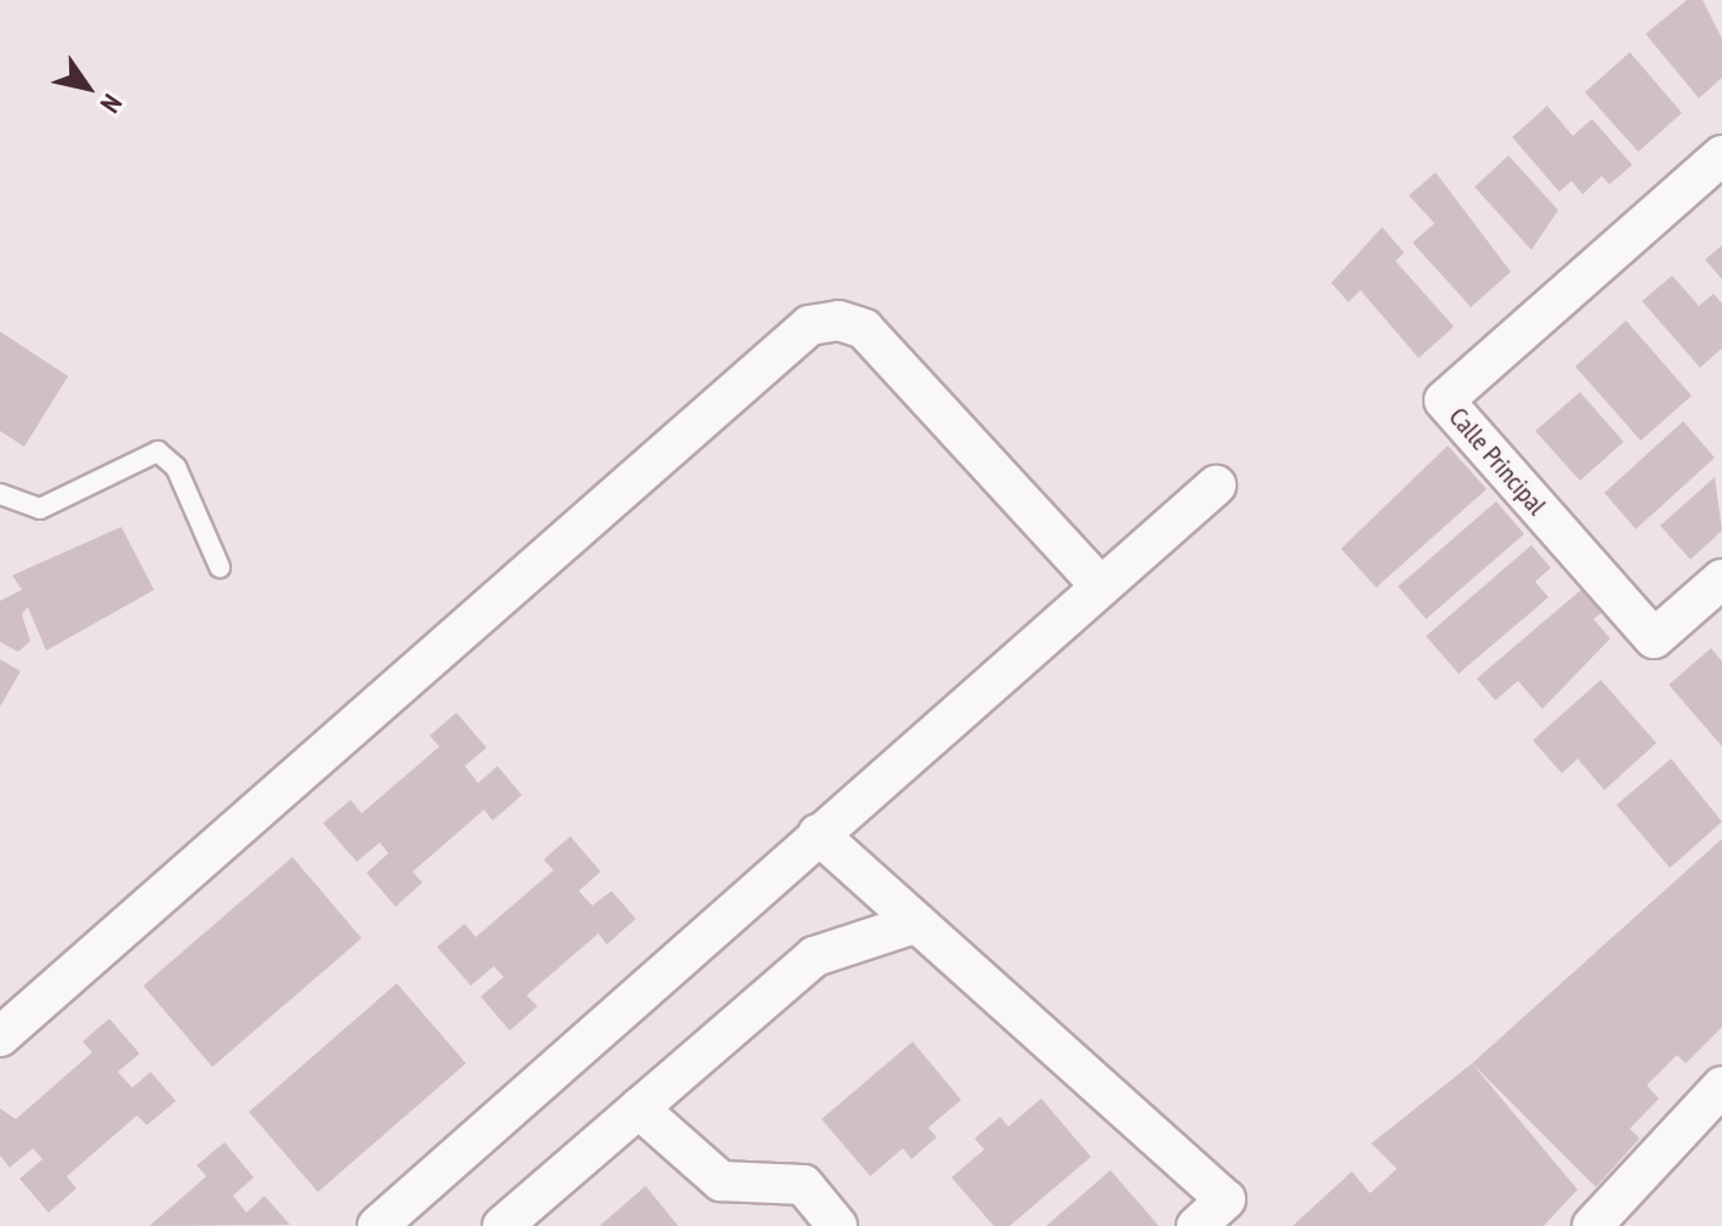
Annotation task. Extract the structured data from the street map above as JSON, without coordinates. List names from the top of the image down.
{
  "streets": {
    "street": ["Calle Principal"]
  },
  "north": "bottom right"
}
